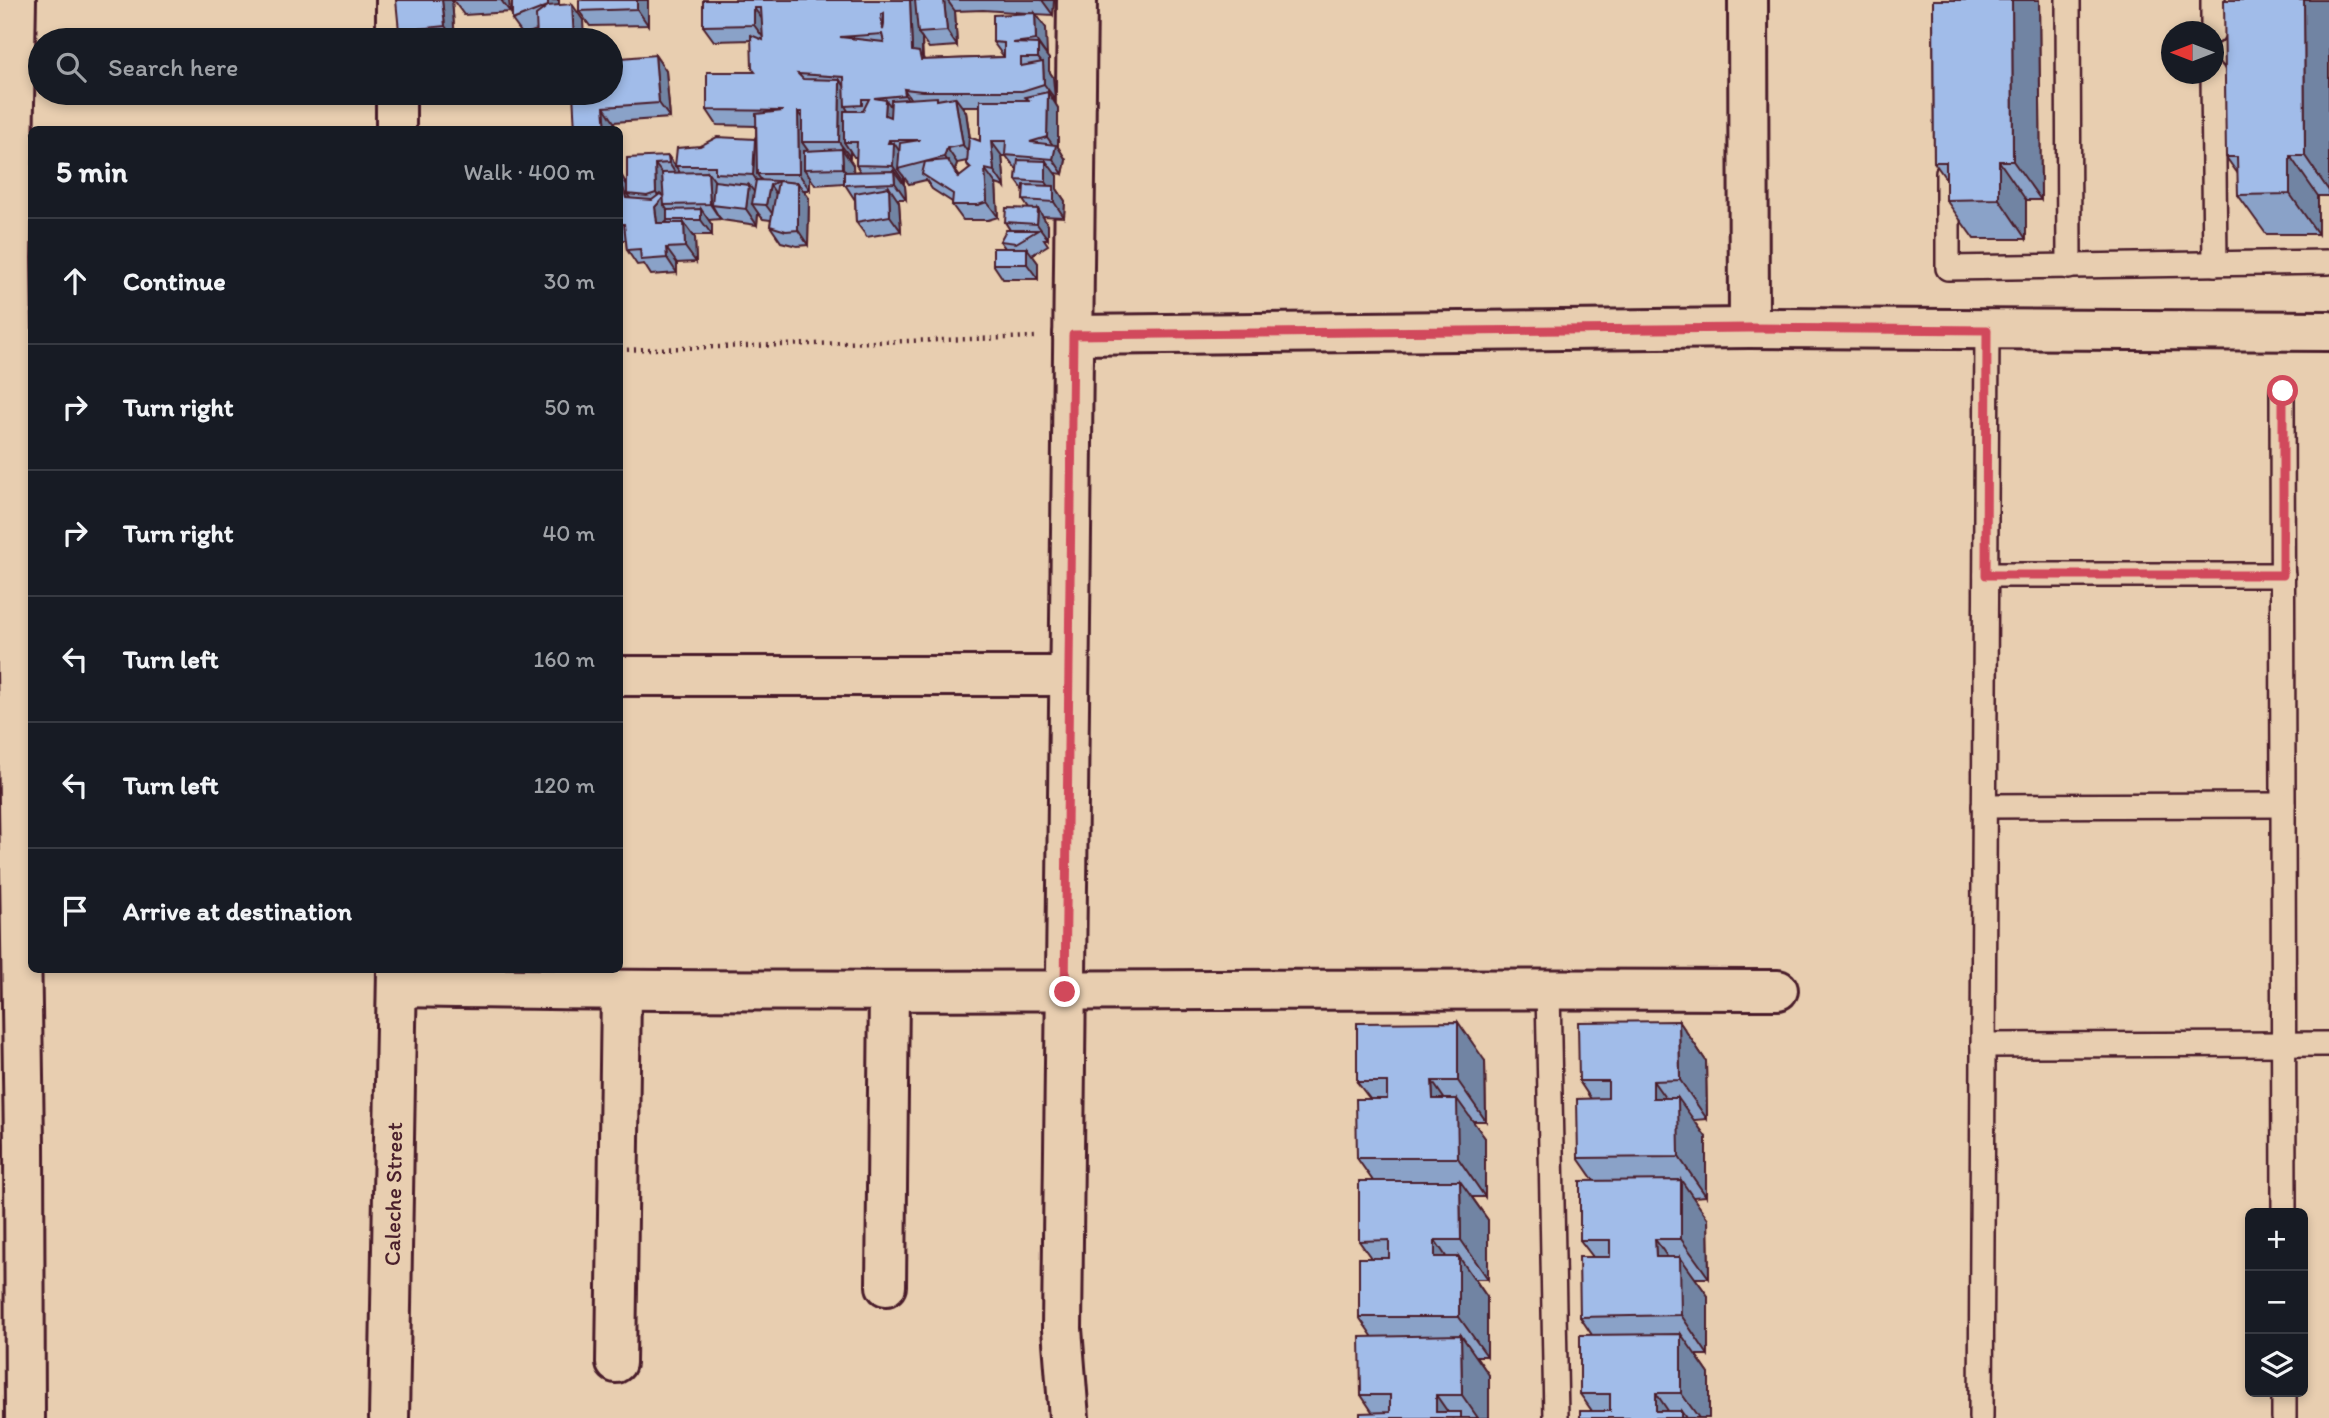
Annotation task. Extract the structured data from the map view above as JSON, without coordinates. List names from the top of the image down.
{
  "streets": {
    "street": ["Caleche Street"]
  },
  "north": "left",
  "page": {
    "search": "Search here",
    "heading": ["5 min", "Walk · 400 m"],
    "list": [
      ["Continue", "30 m"],
      ["Turn right", "50 m"],
      ["Turn right", "40 m"],
      ["Turn left", "160 m"],
      ["Turn left", "120 m"],
      "Arrive at destination"
    ],
    "map_buttons": ["+", "−"]
  }
}
